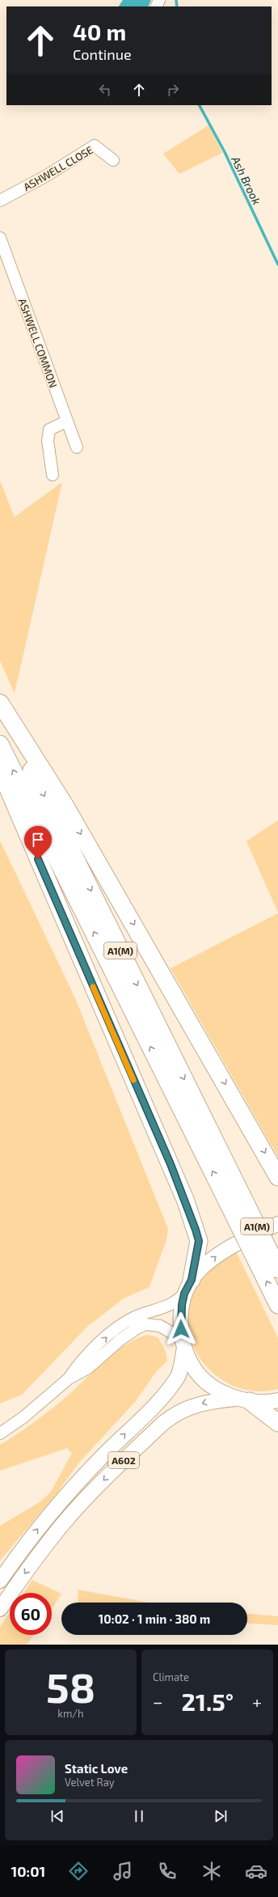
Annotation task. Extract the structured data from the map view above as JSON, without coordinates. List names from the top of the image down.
{
  "streets": {
    "highway": ["A1(M)"],
    "main road": ["A602"],
    "street": ["ASHWELL CLOSE", "ASHWELL COMMON"]
  },
  "water": ["Ash Brook"],
  "page": {
    "turn": ["40 m", "Continue"],
    "limit": "60",
    "trip": "10:02 · 1 min · 380 m",
    "tile": [
      ["58", "km/h"],
      "Climate"
    ],
    "heat": ["−", "21.5°", "+"],
    "song": ["Static Love", "Velvet Ray"],
    "tabs": "10:01"
  }
}
